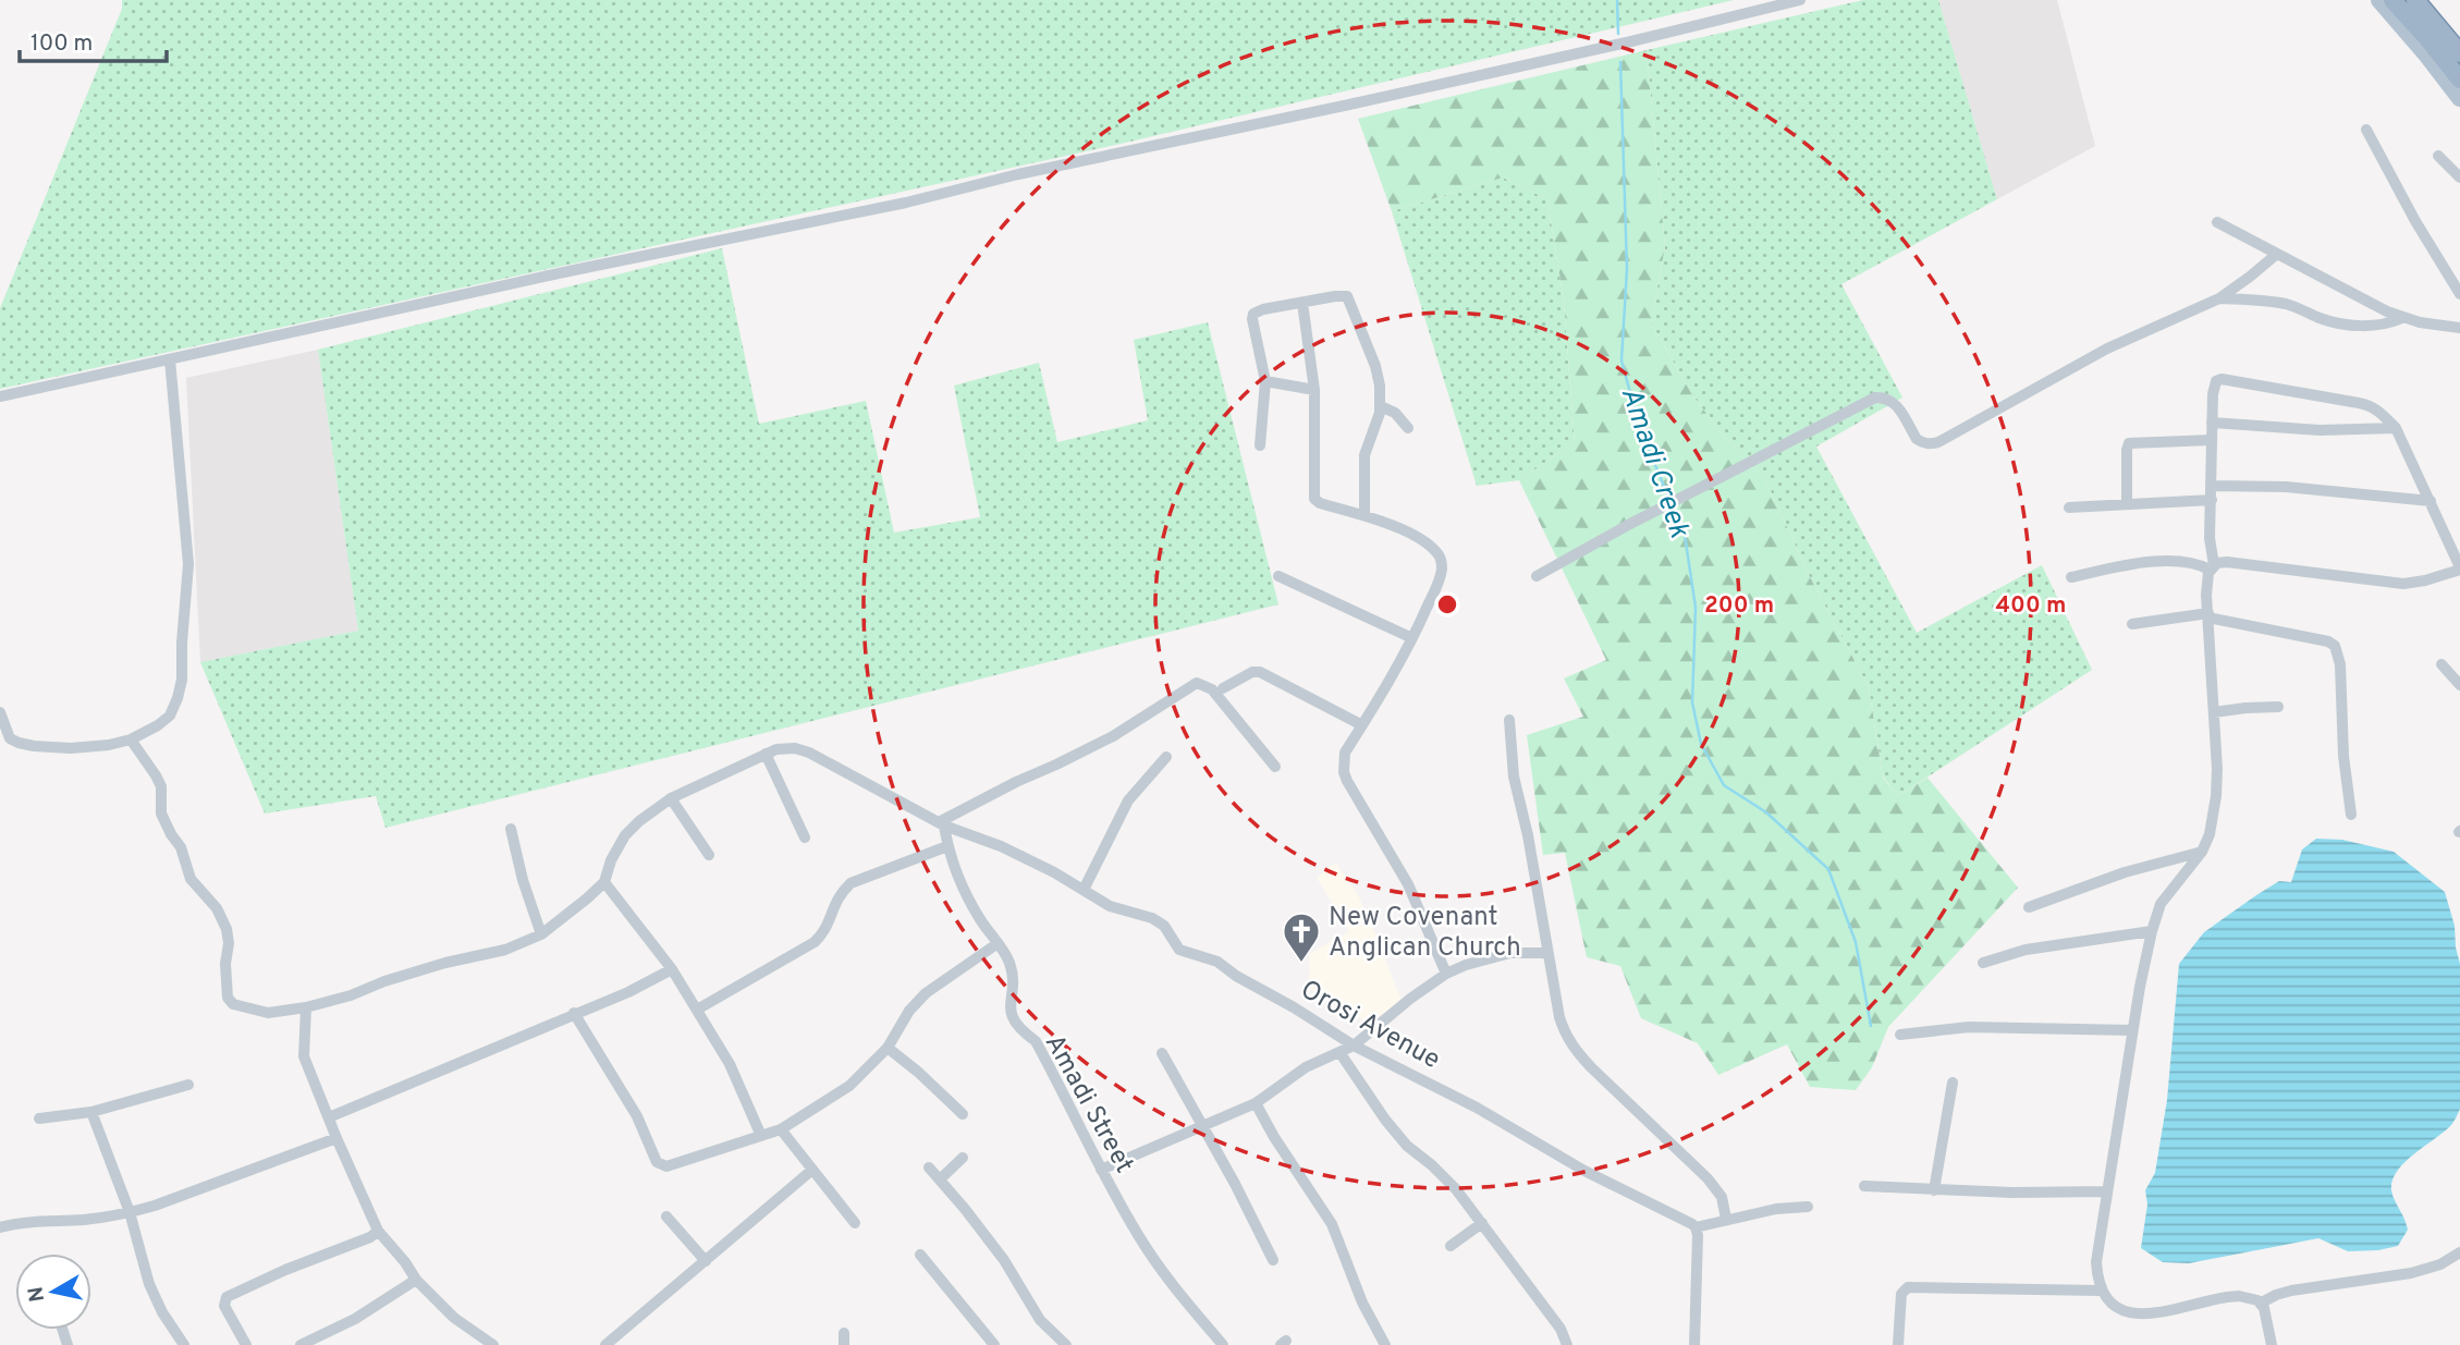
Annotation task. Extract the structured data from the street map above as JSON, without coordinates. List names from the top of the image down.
{
  "streets": {
    "street": ["Orosi Avenue", "Amadi Street"]
  },
  "crossings": [
    ["Orosi Avenue", "Amadi Street"]
  ],
  "water": ["Amadi Creek"],
  "places": {
    "church": ["New Covenant Anglican Church"]
  },
  "scale_bar": "100 m",
  "north": "left",
  "rings": ["200 m", "400 m"]
}
